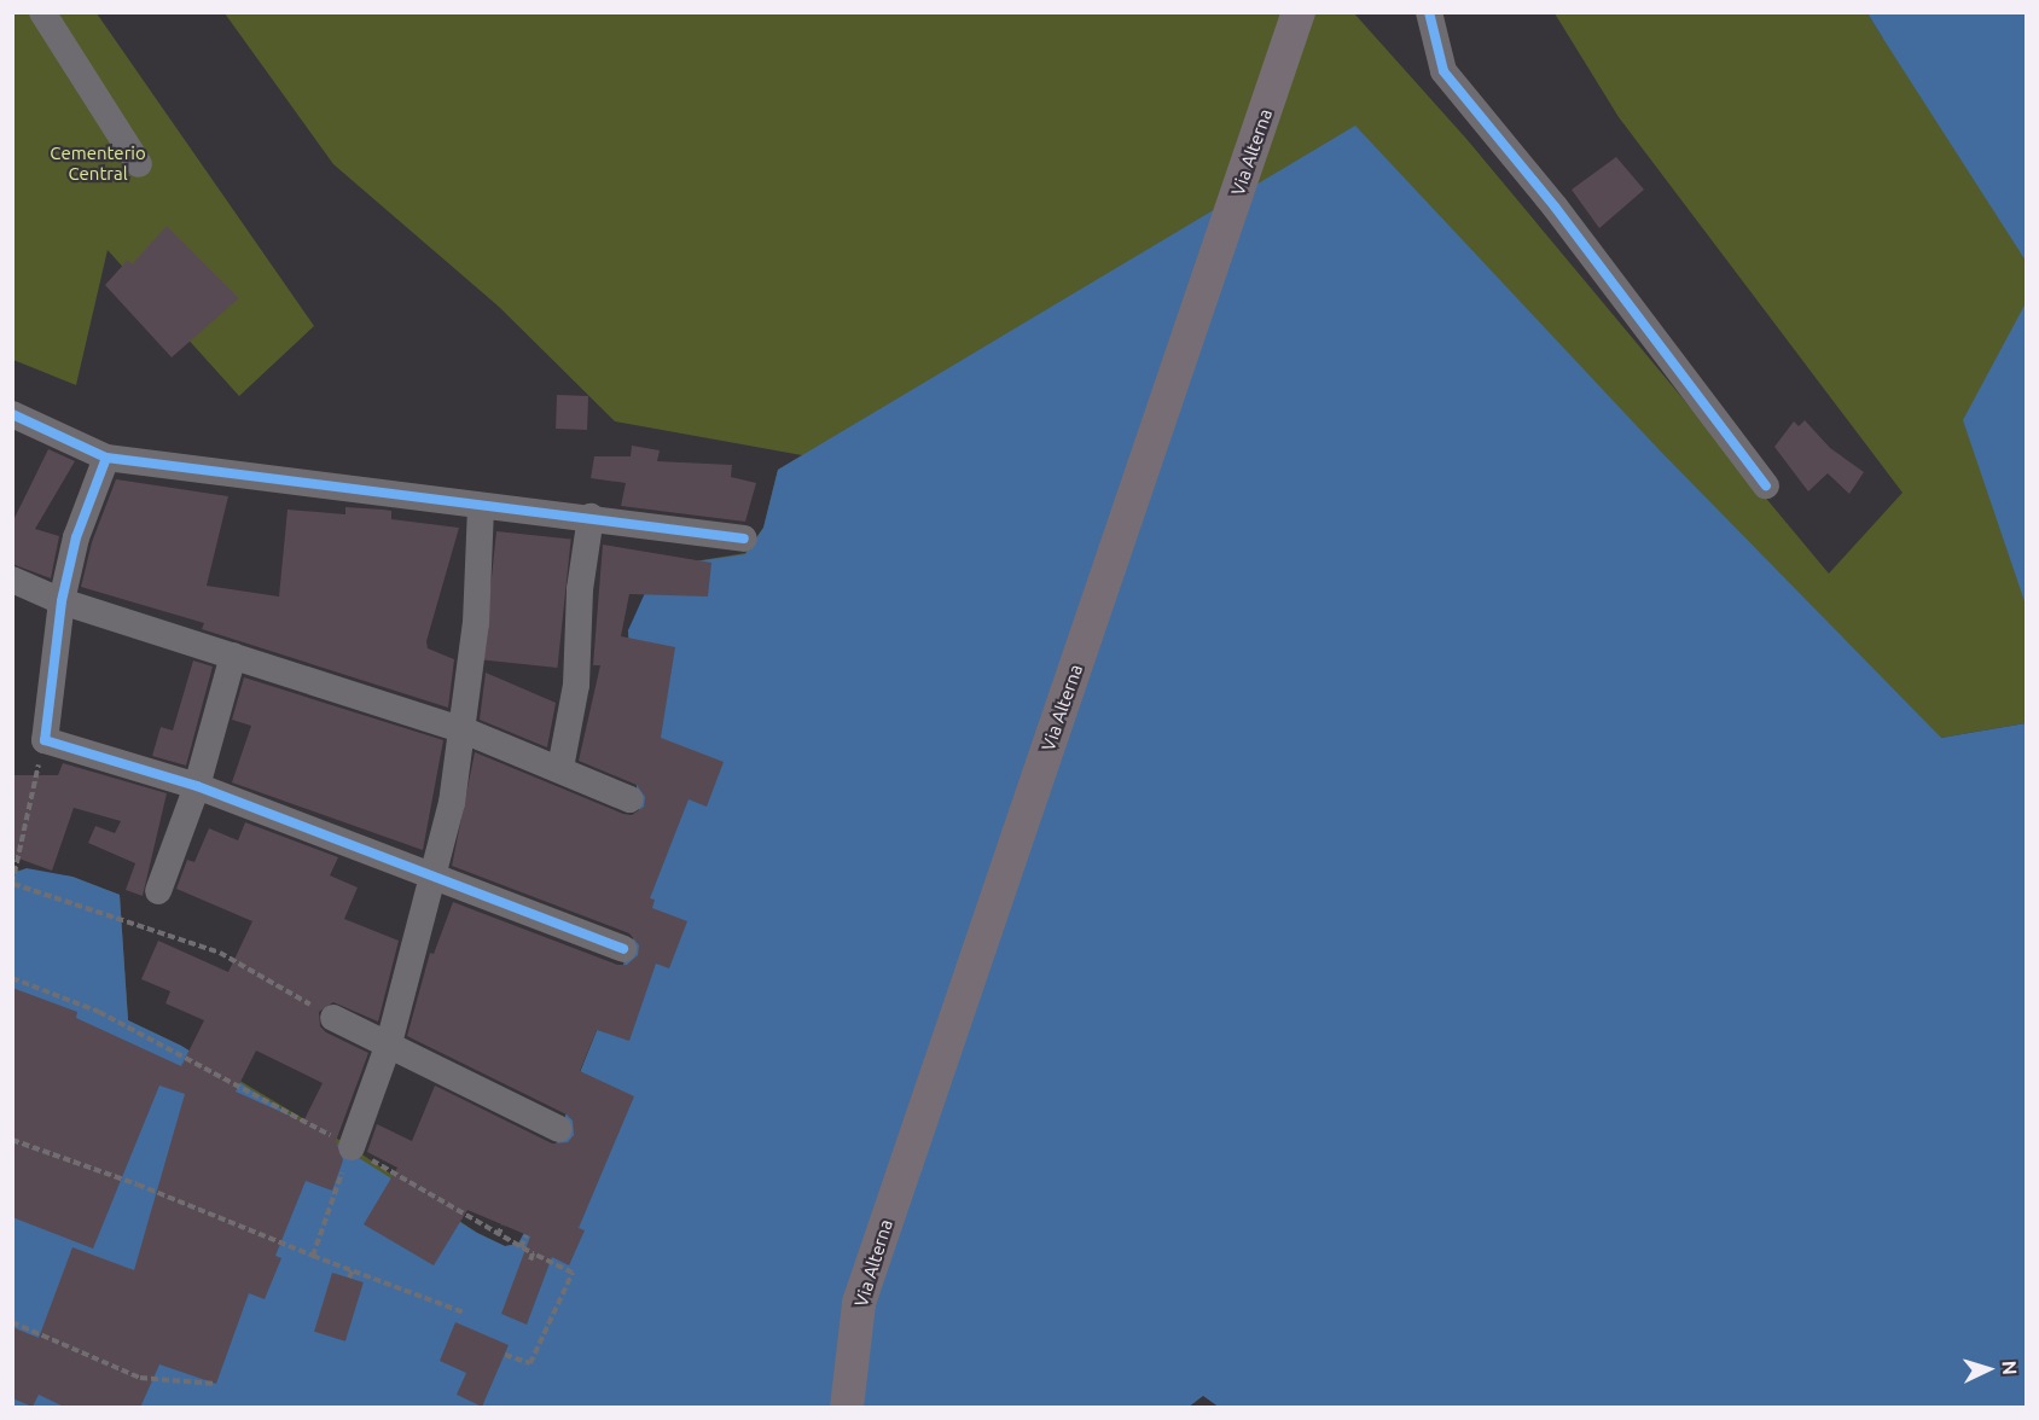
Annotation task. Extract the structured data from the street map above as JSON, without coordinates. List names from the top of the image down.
{
  "streets": {
    "main road": ["Via Alterna"]
  },
  "parks": ["Cementerio Central"],
  "north": "right"
}
